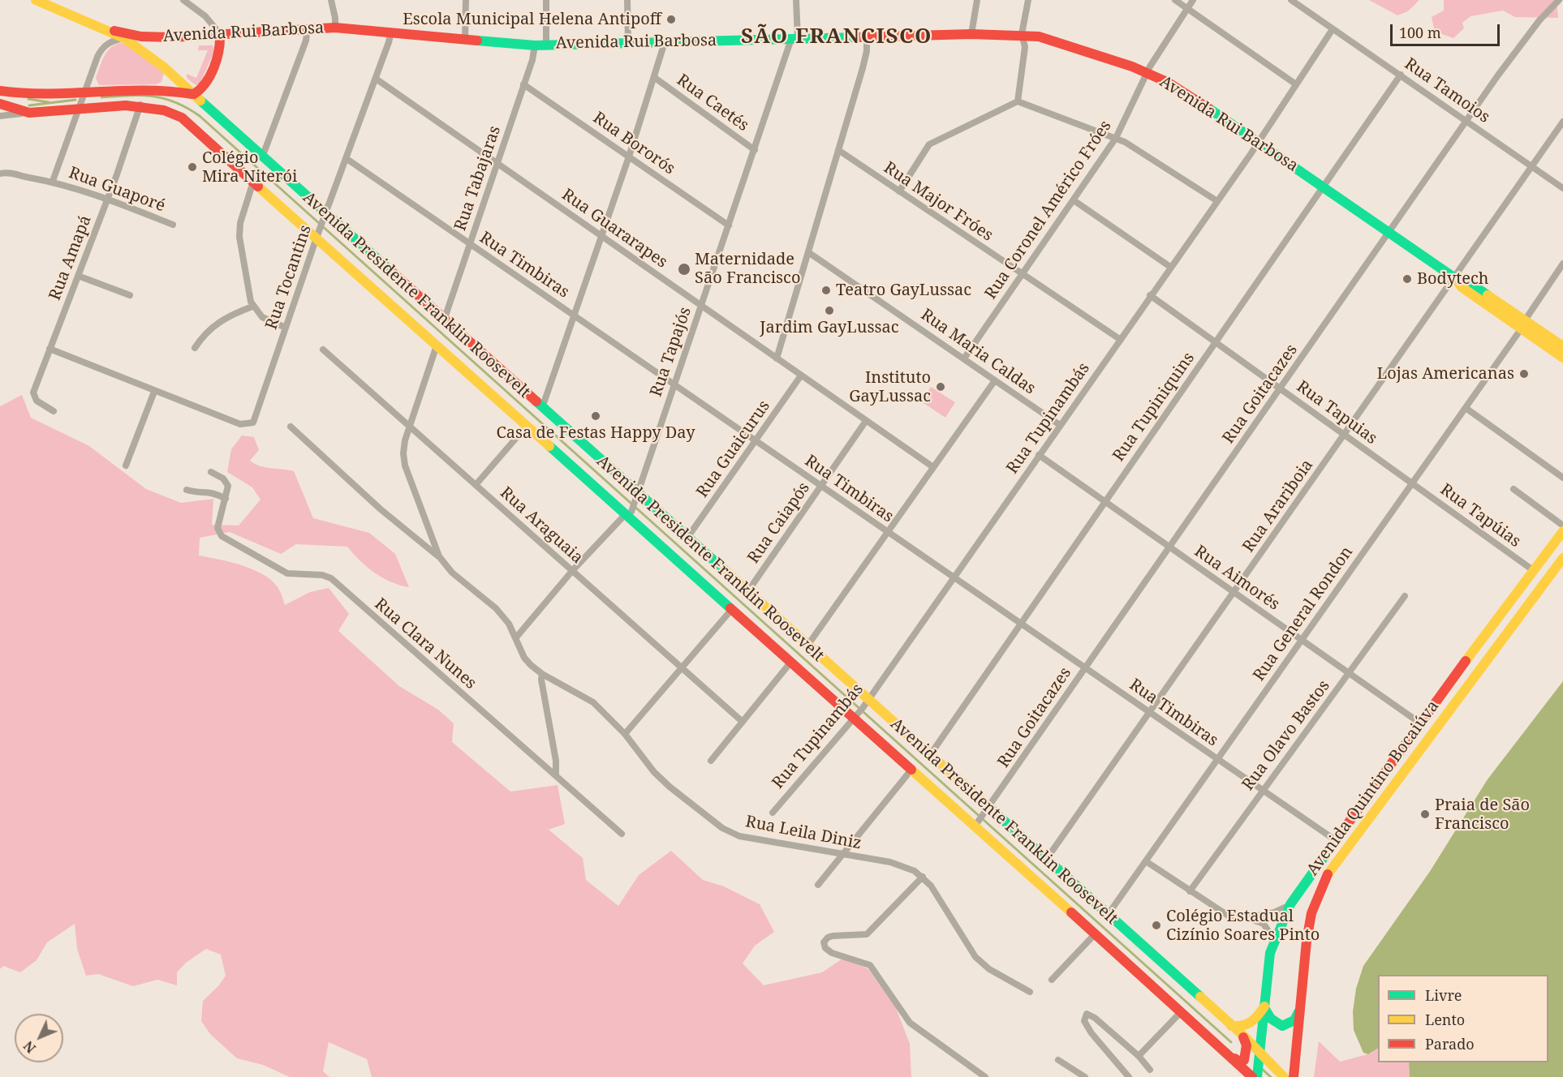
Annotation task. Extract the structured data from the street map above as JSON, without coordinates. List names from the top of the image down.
{
  "streets": {
    "main road": ["Avenida Rui Barbosa", "Avenida Presidente Franklin Roosevelt", "Avenida Quintino Bocaiúva"],
    "street": [
      "Rua Tamoios",
      "Rua Caetés",
      "Rua Bororós",
      "Rua Tabajaras",
      "Rua Guaporé",
      "Rua Major Fróes",
      "Rua Coronel Américo Fróes",
      "Rua Guararapes",
      "Rua Amapá",
      "Rua Timbiras",
      "Rua Tocantins",
      "Rua Tapajós",
      "Rua Maria Caldas",
      "Rua Goitacazes",
      "Rua Tupiniquins",
      "Rua Tapuias",
      "Rua Tupinambás",
      "Rua Guaicurus",
      "Rua Arariboia",
      "Rua Tapúias",
      "Rua Caiapós",
      "Rua Araguaia",
      "Rua Aimorés",
      "Rua General Rondon",
      "Rua Clara Nunes",
      "Rua Olavo Bastos",
      "Rua Leila Diniz"
    ]
  },
  "crossings": [
    ["Avenida Rui Barbosa", "Rua Tabajaras"],
    ["Avenida Rui Barbosa", "Rua Coronel Américo Fróes"],
    ["Avenida Rui Barbosa", "Rua Tocantins"],
    ["Avenida Rui Barbosa", "Avenida Presidente Franklin Roosevelt"],
    ["Avenida Rui Barbosa", "Rua Tapajós"],
    ["Avenida Rui Barbosa", "Rua Goitacazes"],
    ["Avenida Rui Barbosa", "Rua Tupiniquins"],
    ["Avenida Rui Barbosa", "Rua Tupinambás"],
    ["Avenida Rui Barbosa", "Rua Arariboia"],
    ["Avenida Rui Barbosa", "Rua General Rondon"],
    ["Rua Tamoios", "Rua Goitacazes"],
    ["Rua Tamoios", "Rua Tupiniquins"],
    ["Rua Tamoios", "Rua Tupinambás"],
    ["Rua Tamoios", "Rua Arariboia"],
    ["Rua Caetés", "Rua Tapajós"],
    ["Rua Bororós", "Rua Tabajaras"],
    ["Rua Bororós", "Rua Tapajós"],
    ["Rua Tabajaras", "Rua Guararapes"],
    ["Rua Tabajaras", "Rua Timbiras"],
    ["Rua Tabajaras", "Avenida Presidente Franklin Roosevelt"],
    ["Rua Guaporé", "Rua Amapá"],
    ["Rua Major Fróes", "Rua Coronel Américo Fróes"],
    ["Rua Major Fróes", "Rua Tupinambás"],
    ["Rua Coronel Américo Fróes", "Rua Maria Caldas"],
    ["Rua Guararapes", "Rua Tocantins"],
    ["Rua Guararapes", "Rua Tapajós"],
    ["Rua Guararapes", "Rua Guaicurus"],
    ["Rua Guararapes", "Rua Caiapós"],
    ["Rua Amapá", "Avenida Presidente Franklin Roosevelt"],
    ["Rua Timbiras", "Rua Tocantins"],
    ["Rua Timbiras", "Rua Tapajós"],
    ["Rua Timbiras", "Rua Goitacazes"],
    ["Rua Timbiras", "Rua Tupiniquins"],
    ["Rua Timbiras", "Rua Tupinambás"],
    ["Rua Timbiras", "Rua Guaicurus"],
    ["Rua Timbiras", "Rua Arariboia"],
    ["Rua Timbiras", "Rua Caiapós"],
    ["Rua Timbiras", "Rua General Rondon"],
    ["Rua Timbiras", "Rua Olavo Bastos"],
    ["Rua Timbiras", "Avenida Quintino Bocaiúva"],
    ["Rua Tocantins", "Avenida Presidente Franklin Roosevelt"],
    ["Avenida Presidente Franklin Roosevelt", "Rua Tapajós"],
    ["Avenida Presidente Franklin Roosevelt", "Rua Goitacazes"],
    ["Avenida Presidente Franklin Roosevelt", "Rua Tupiniquins"],
    ["Avenida Presidente Franklin Roosevelt", "Rua Tupinambás"],
    ["Avenida Presidente Franklin Roosevelt", "Rua Guaicurus"],
    ["Avenida Presidente Franklin Roosevelt", "Rua Arariboia"],
    ["Avenida Presidente Franklin Roosevelt", "Rua Caiapós"],
    ["Avenida Presidente Franklin Roosevelt", "Rua General Rondon"],
    ["Avenida Presidente Franklin Roosevelt", "Avenida Quintino Bocaiúva"],
    ["Rua Tapajós", "Rua Araguaia"],
    ["Rua Tapajós", "Rua Leila Diniz"],
    ["Rua Maria Caldas", "Rua Tupinambás"],
    ["Rua Goitacazes", "Rua Tapuias"],
    ["Rua Goitacazes", "Rua Aimorés"],
    ["Rua Tupiniquins", "Rua Tapuias"],
    ["Rua Tupiniquins", "Rua Aimorés"],
    ["Rua Tapuias", "Rua Tupinambás"],
    ["Rua Tapuias", "Rua Arariboia"],
    ["Rua Tapuias", "Rua Tapúias"],
    ["Rua Tapuias", "Rua General Rondon"],
    ["Rua Tupinambás", "Rua Aimorés"],
    ["Rua Arariboia", "Rua Aimorés"],
    ["Rua Tapúias", "Rua General Rondon"],
    ["Rua Tapúias", "Avenida Quintino Bocaiúva"],
    ["Rua Aimorés", "Rua General Rondon"],
    ["Rua Aimorés", "Rua Olavo Bastos"],
    ["Rua Aimorés", "Avenida Quintino Bocaiúva"]
  ],
  "districts": ["SÃO FRANCISCO"],
  "places": [
    "Escola Municipal Helena Antipoff",
    "Colégio Mira Niterói",
    "Maternidade São Francisco",
    "Bodytech",
    "Teatro GayLussac",
    "Jardim GayLussac",
    "Lojas Americanas",
    "Instituto GayLussac",
    "Casa de Festas Happy Day",
    "Praia de São Francisco",
    "Colégio Estadual Cizínio Soares Pinto"
  ],
  "legend": ["Livre", "Lento", "Parado"],
  "scale_bar": "100 m",
  "north": "bottom left"
}
